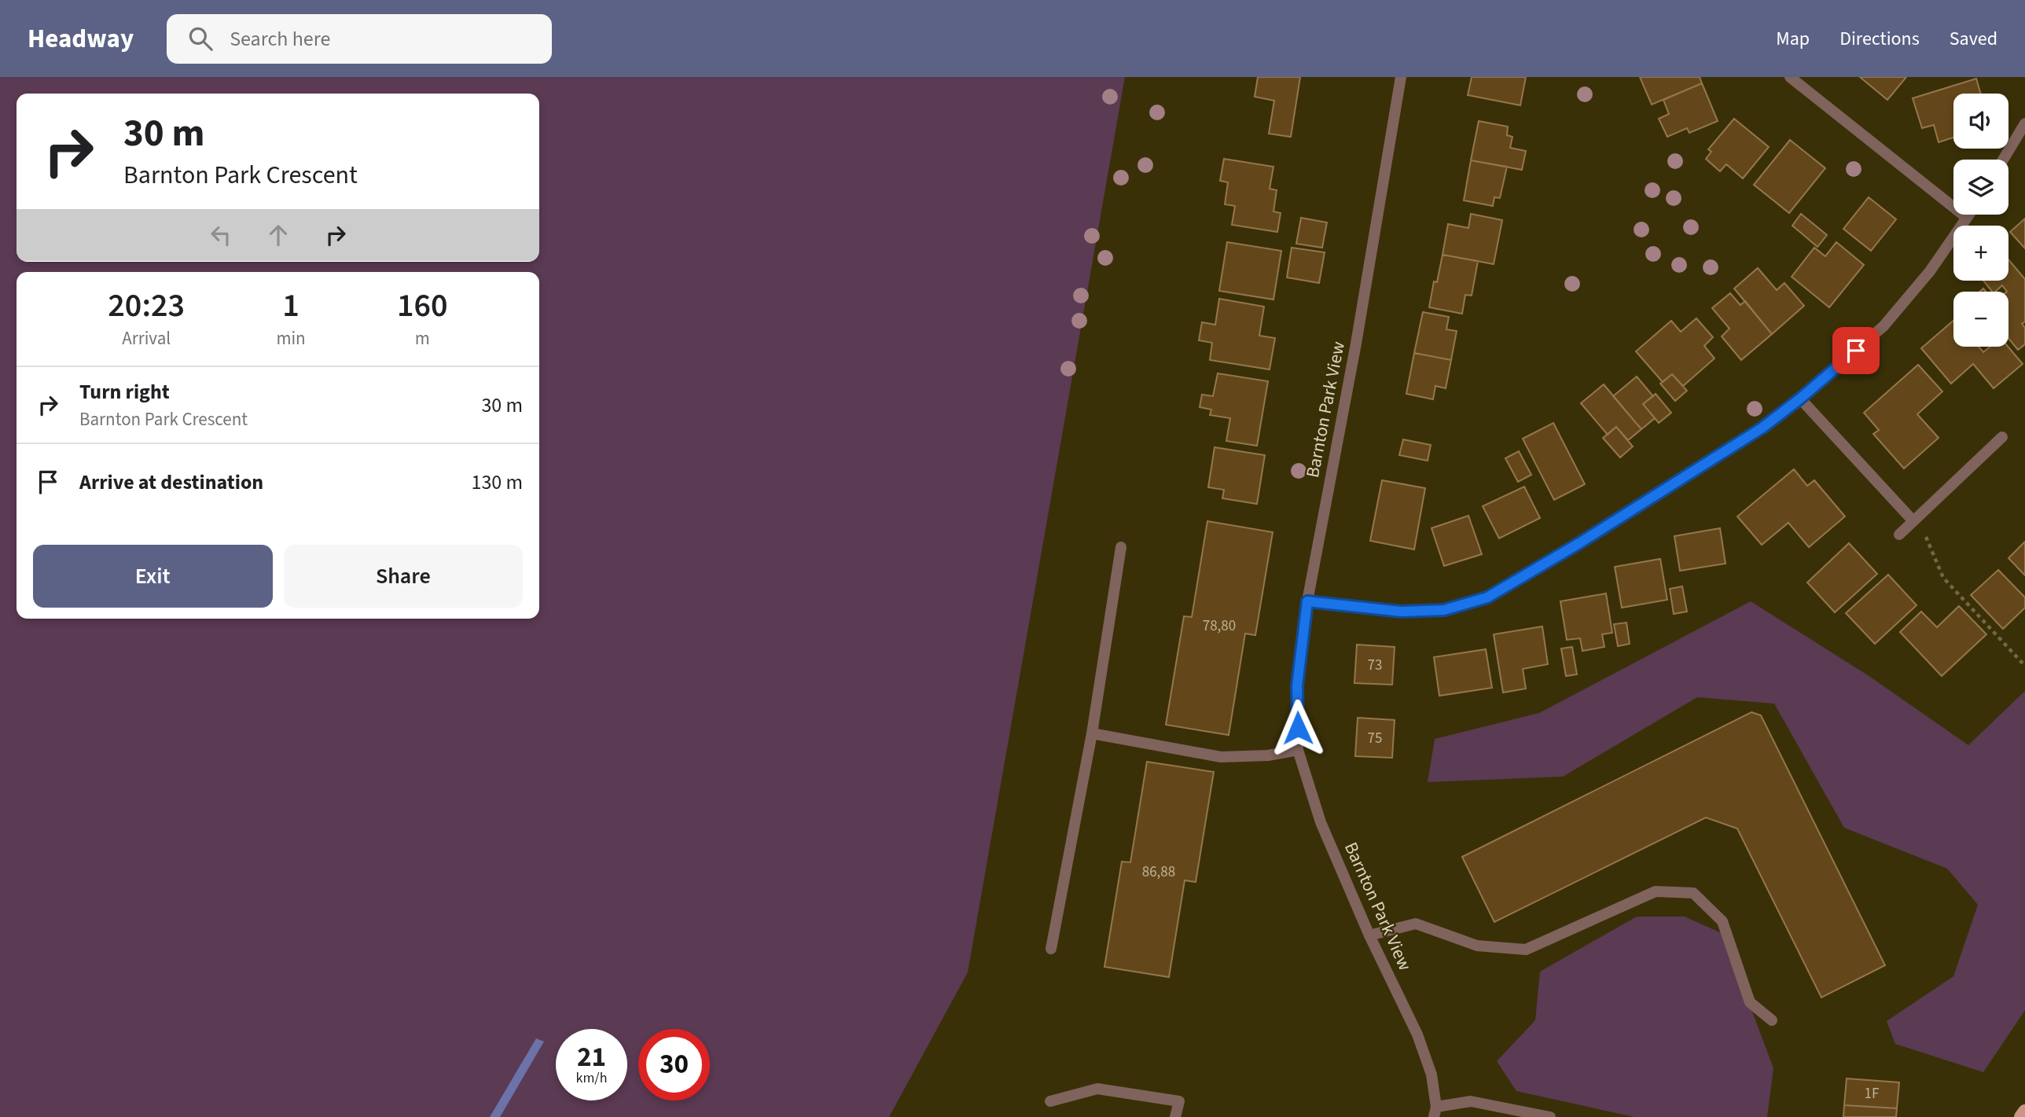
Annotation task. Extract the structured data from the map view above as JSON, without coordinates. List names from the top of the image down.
{
  "streets": {
    "street": ["Barnton Park View"]
  },
  "house_numbers": [
    "78,80",
    "73",
    "75",
    "86,88",
    "1F"
  ],
  "page": {
    "header": "Headway",
    "search": "Search here",
    "nav": ["Map", "Directions", "Saved"],
    "map_buttons": ["+", "−"],
    "turn": ["30 m", "Barnton Park Crescent"],
    "eta": [
      "20:23",
      "Arrival",
      "1",
      "min",
      "160",
      "m"
    ],
    "list": [
      {
        "name": "Turn right",
        "note": "Barnton Park Crescent",
        "value": "30 m"
      },
      {
        "name": "Arrive at destination",
        "value": "130 m"
      }
    ],
    "buttons": ["Exit", "Share"],
    "speed": "21 km/h",
    "limit": "30"
  }
}
